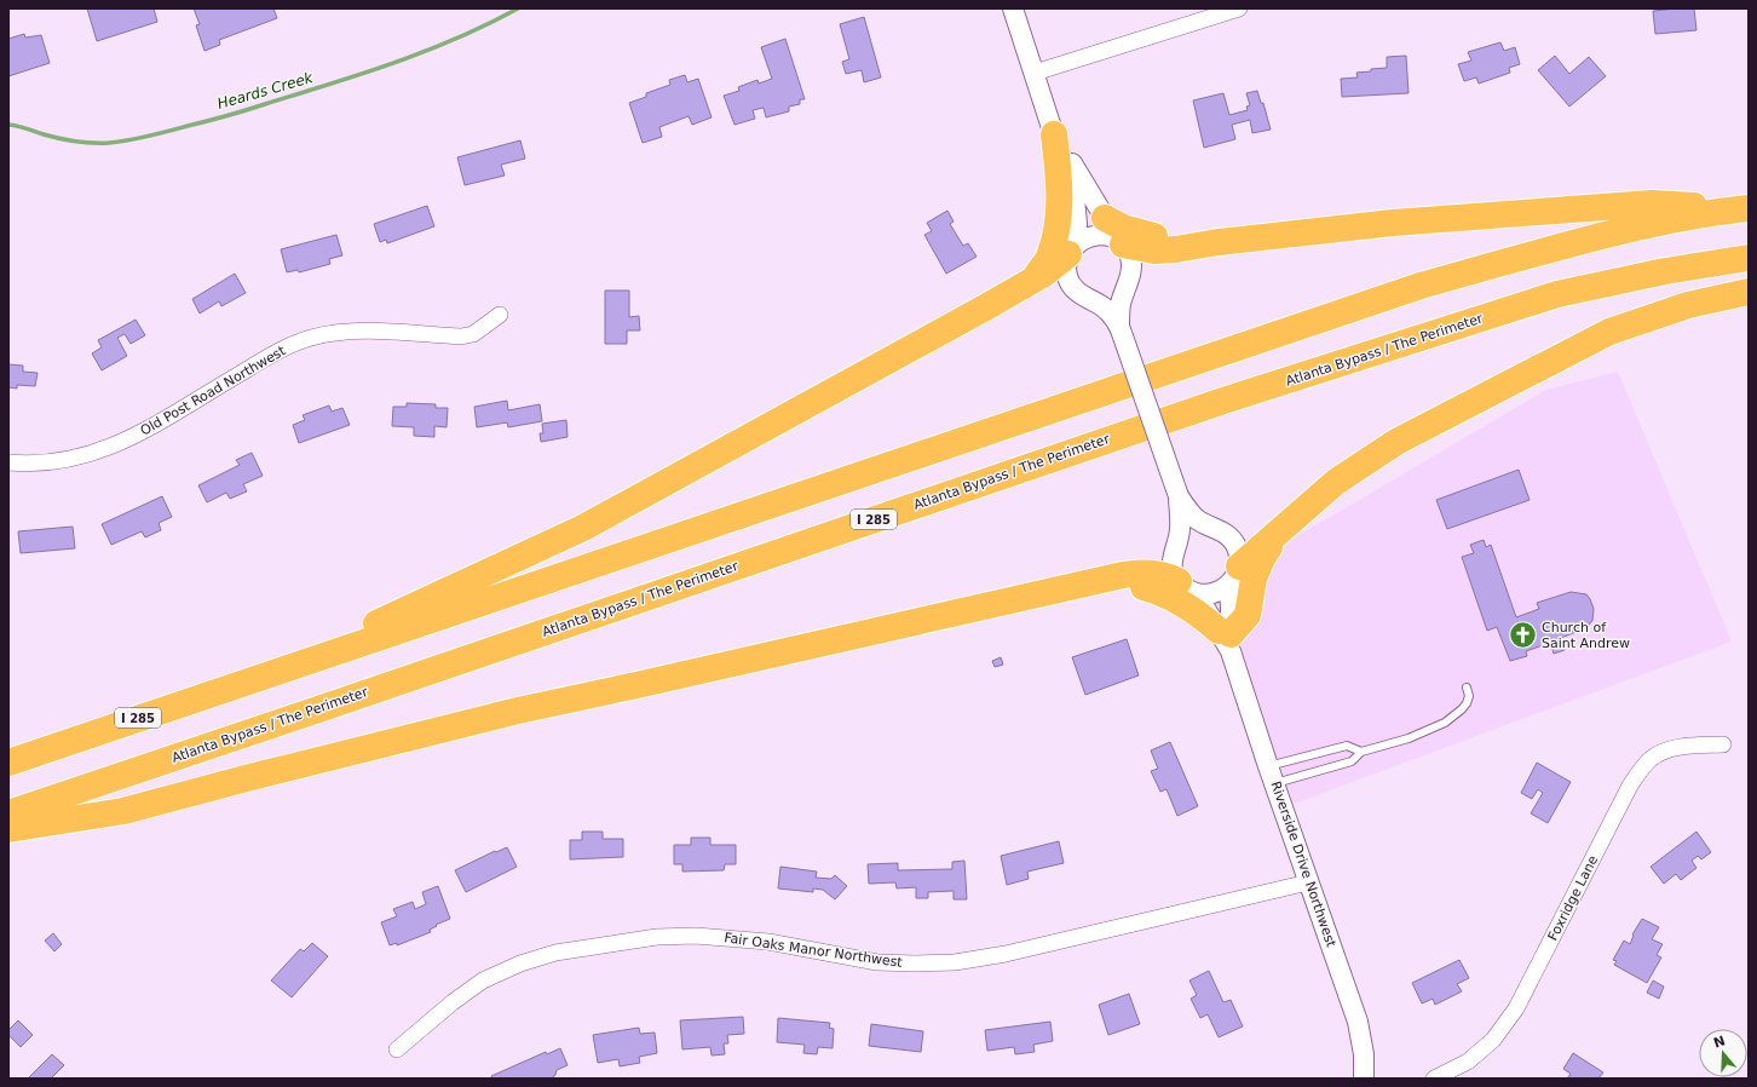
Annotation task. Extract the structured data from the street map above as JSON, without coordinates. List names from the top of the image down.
{
  "streets": {
    "highway": ["Atlanta Bypass / The Perimeter", "I 285"],
    "street": [
      "Old Post Road Northwest",
      "Riverside Drive Northwest",
      "Foxridge Lane",
      "Fair Oaks Manor Northwest"
    ]
  },
  "crossings": [
    ["Riverside Drive Northwest", "Fair Oaks Manor Northwest"]
  ],
  "water": ["Heards Creek"],
  "places": {
    "church": ["Church of Saint Andrew"]
  },
  "north": "top"
}
